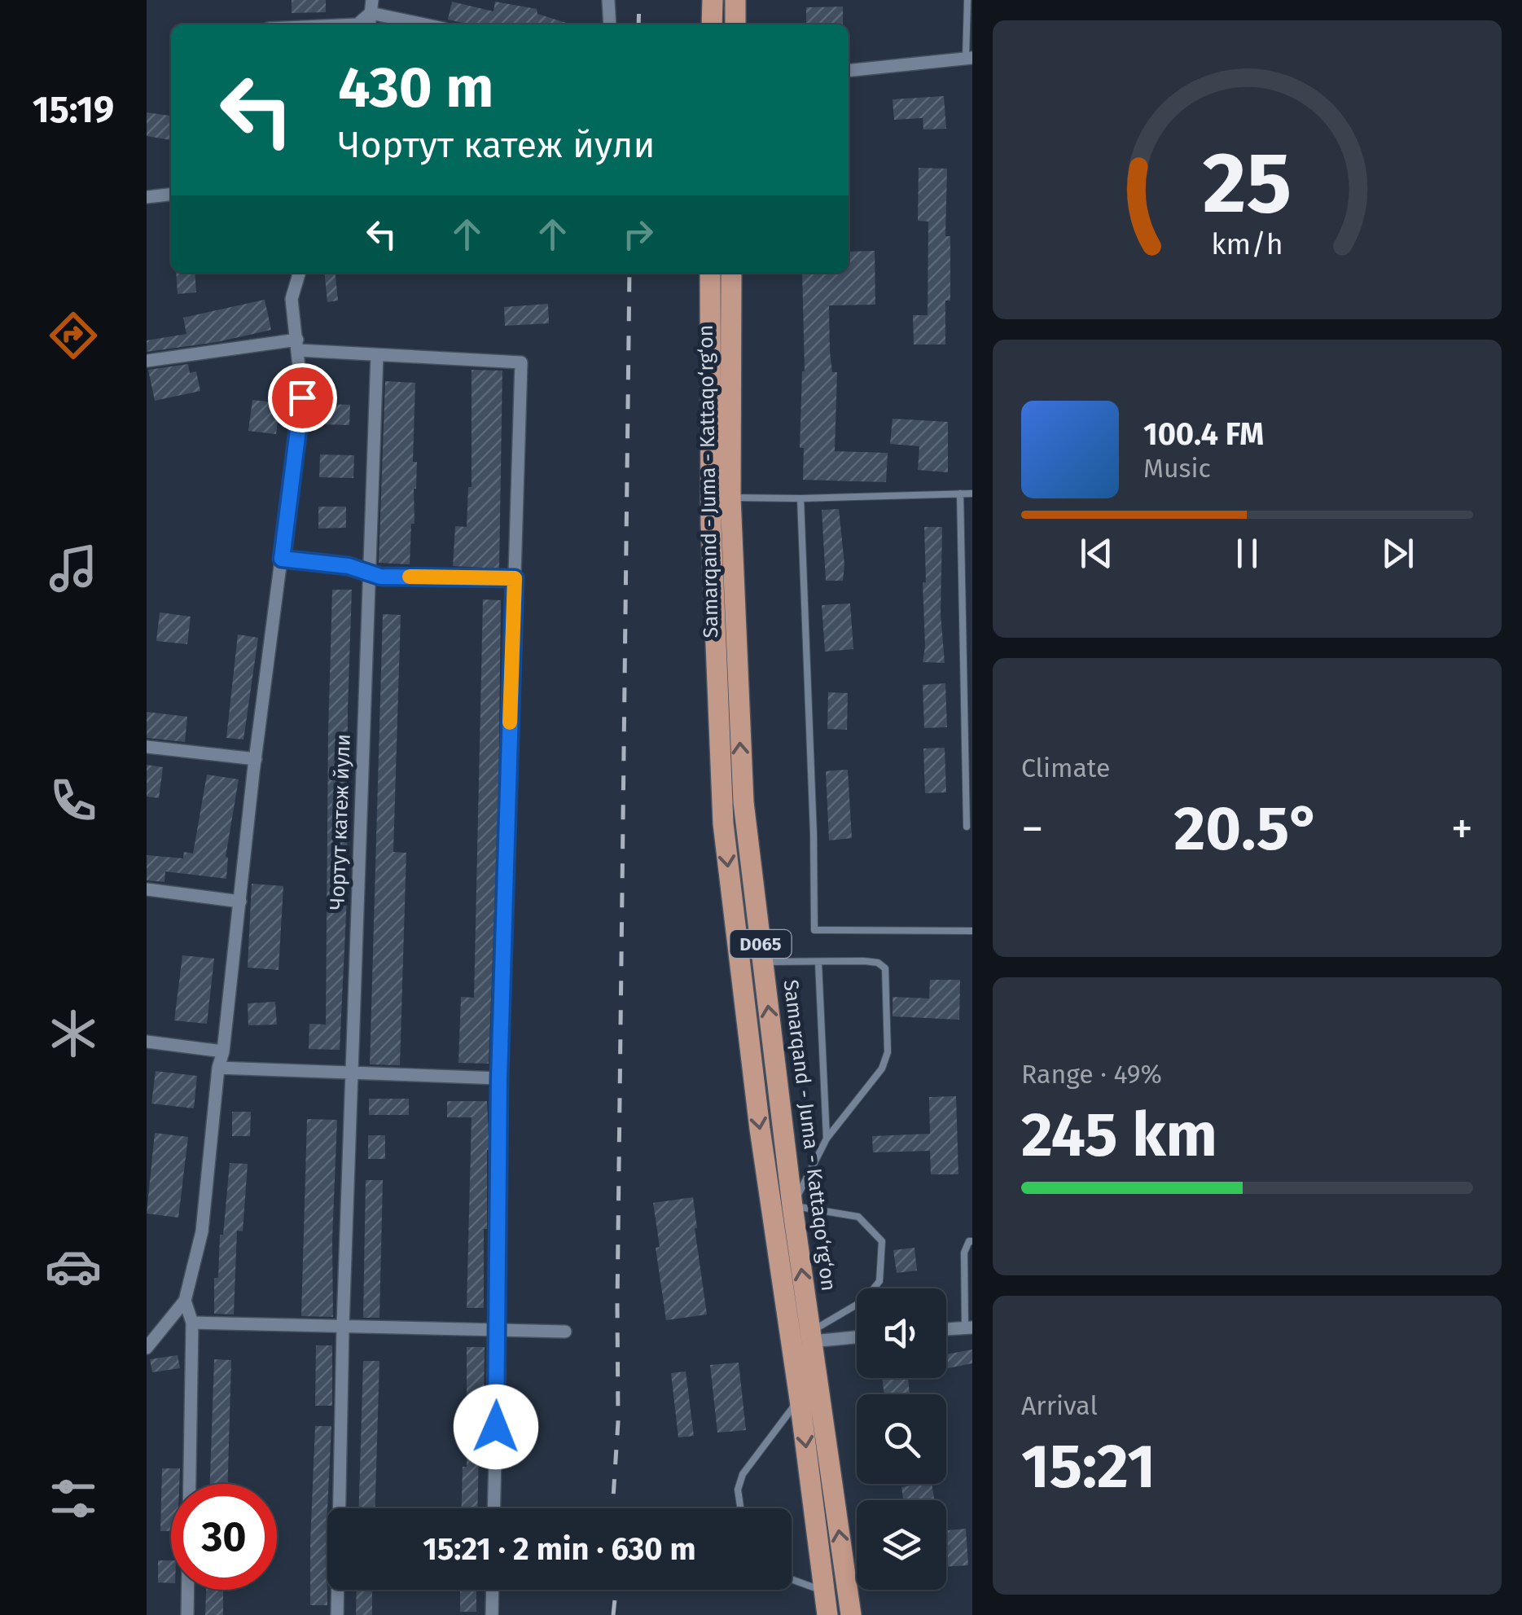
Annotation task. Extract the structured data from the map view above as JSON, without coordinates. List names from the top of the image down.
{
  "streets": {
    "main road": ["Samarqand - Juma - Kattaqo‘rg‘on", "D065"],
    "street": ["Чортут катеж йули"]
  },
  "page": {
    "tabs": "15:19",
    "turn": ["430 m", "Чортут катеж йули"],
    "song": ["100.4 FM", "Music"],
    "tile": [
      "Climate",
      ["Range · 49%", "245 km"],
      ["Arrival", "15:21"]
    ],
    "heat": ["−", "20.5°", "+"],
    "limit": "30",
    "trip": "15:21 · 2 min · 630 m",
    "gauge": ["25", "km/h"]
  }
}
